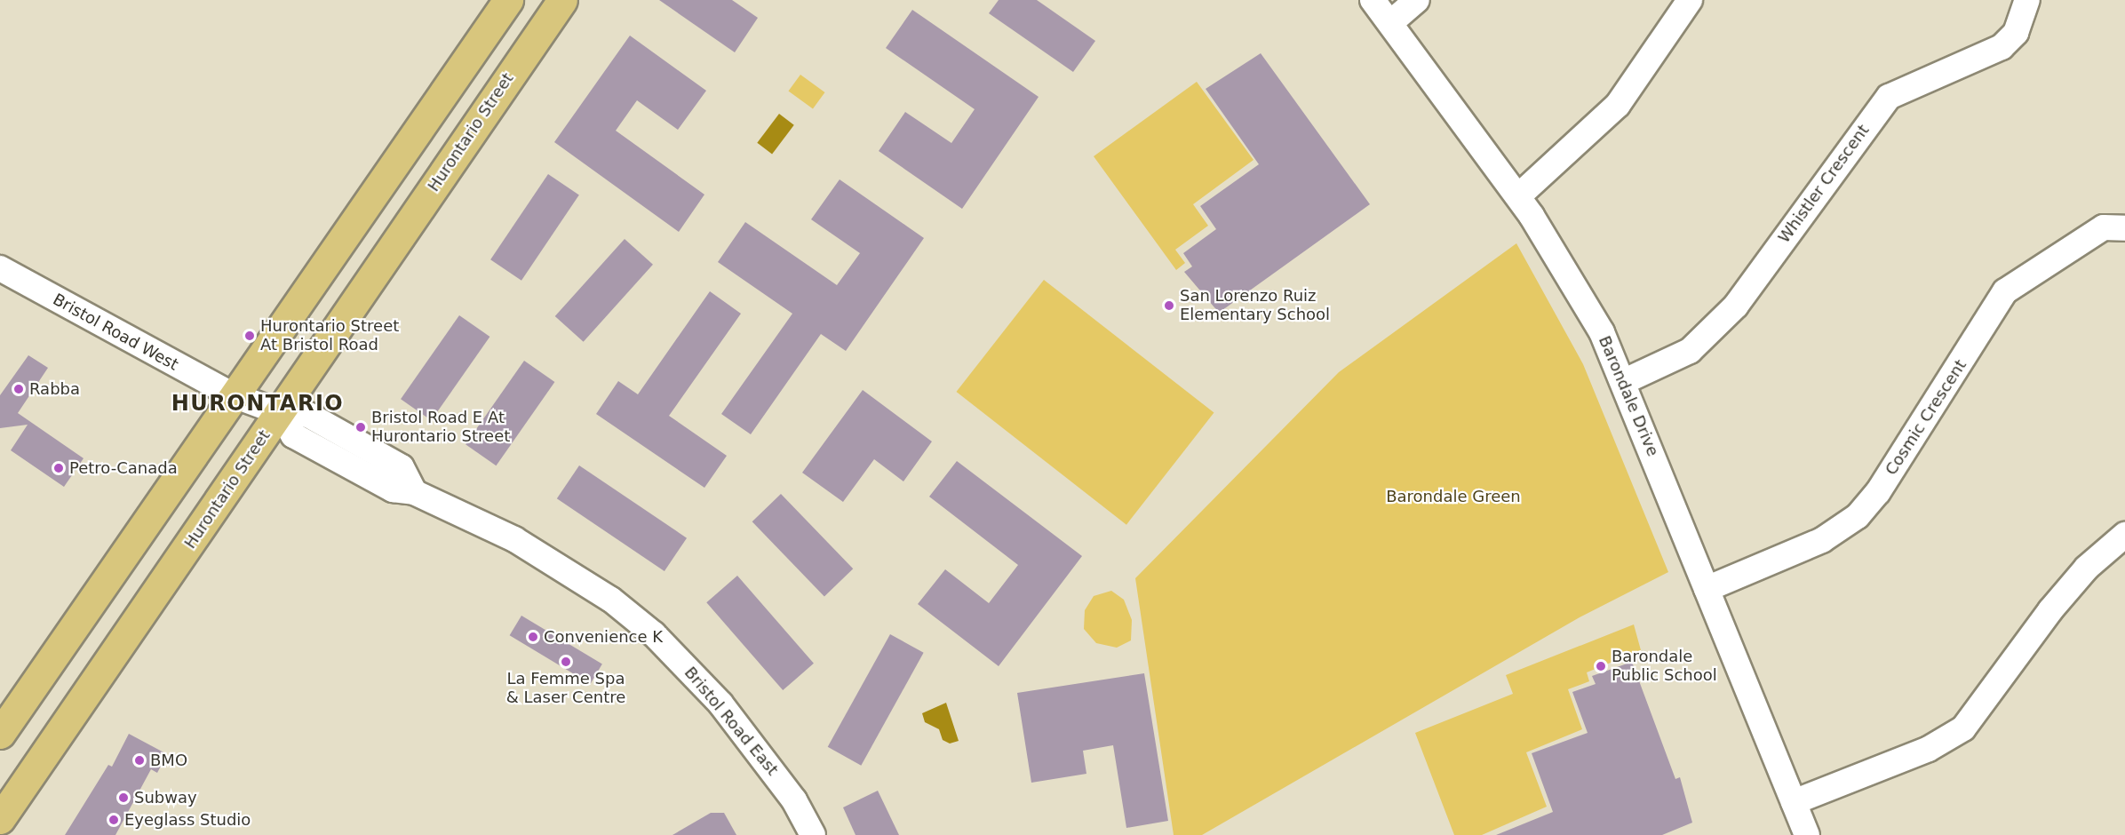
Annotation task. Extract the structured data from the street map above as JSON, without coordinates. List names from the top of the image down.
{
  "streets": {
    "main road": ["Hurontario Street"],
    "street": [
      "Whistler Crescent",
      "Bristol Road West",
      "Barondale Drive",
      "Cosmic Crescent",
      "Bristol Road East"
    ]
  },
  "crossings": [
    ["Hurontario Street", "Bristol Road West"],
    ["Hurontario Street", "Bristol Road East"],
    ["Whistler Crescent", "Barondale Drive"],
    ["Bristol Road West", "Bristol Road East"],
    ["Barondale Drive", "Cosmic Crescent"]
  ],
  "districts": ["HURONTARIO"],
  "parks": ["Barondale Green"],
  "places": [
    "San Lorenzo Ruiz Elementary School",
    "Hurontario Street At Bristol Road",
    "Rabba",
    "Bristol Road E At Hurontario Street",
    "Petro-Canada",
    "Convenience K",
    "La Femme Spa & Laser Centre",
    "Barondale Public School",
    "BMO",
    "Subway",
    "Eyeglass Studio"
  ]
}
